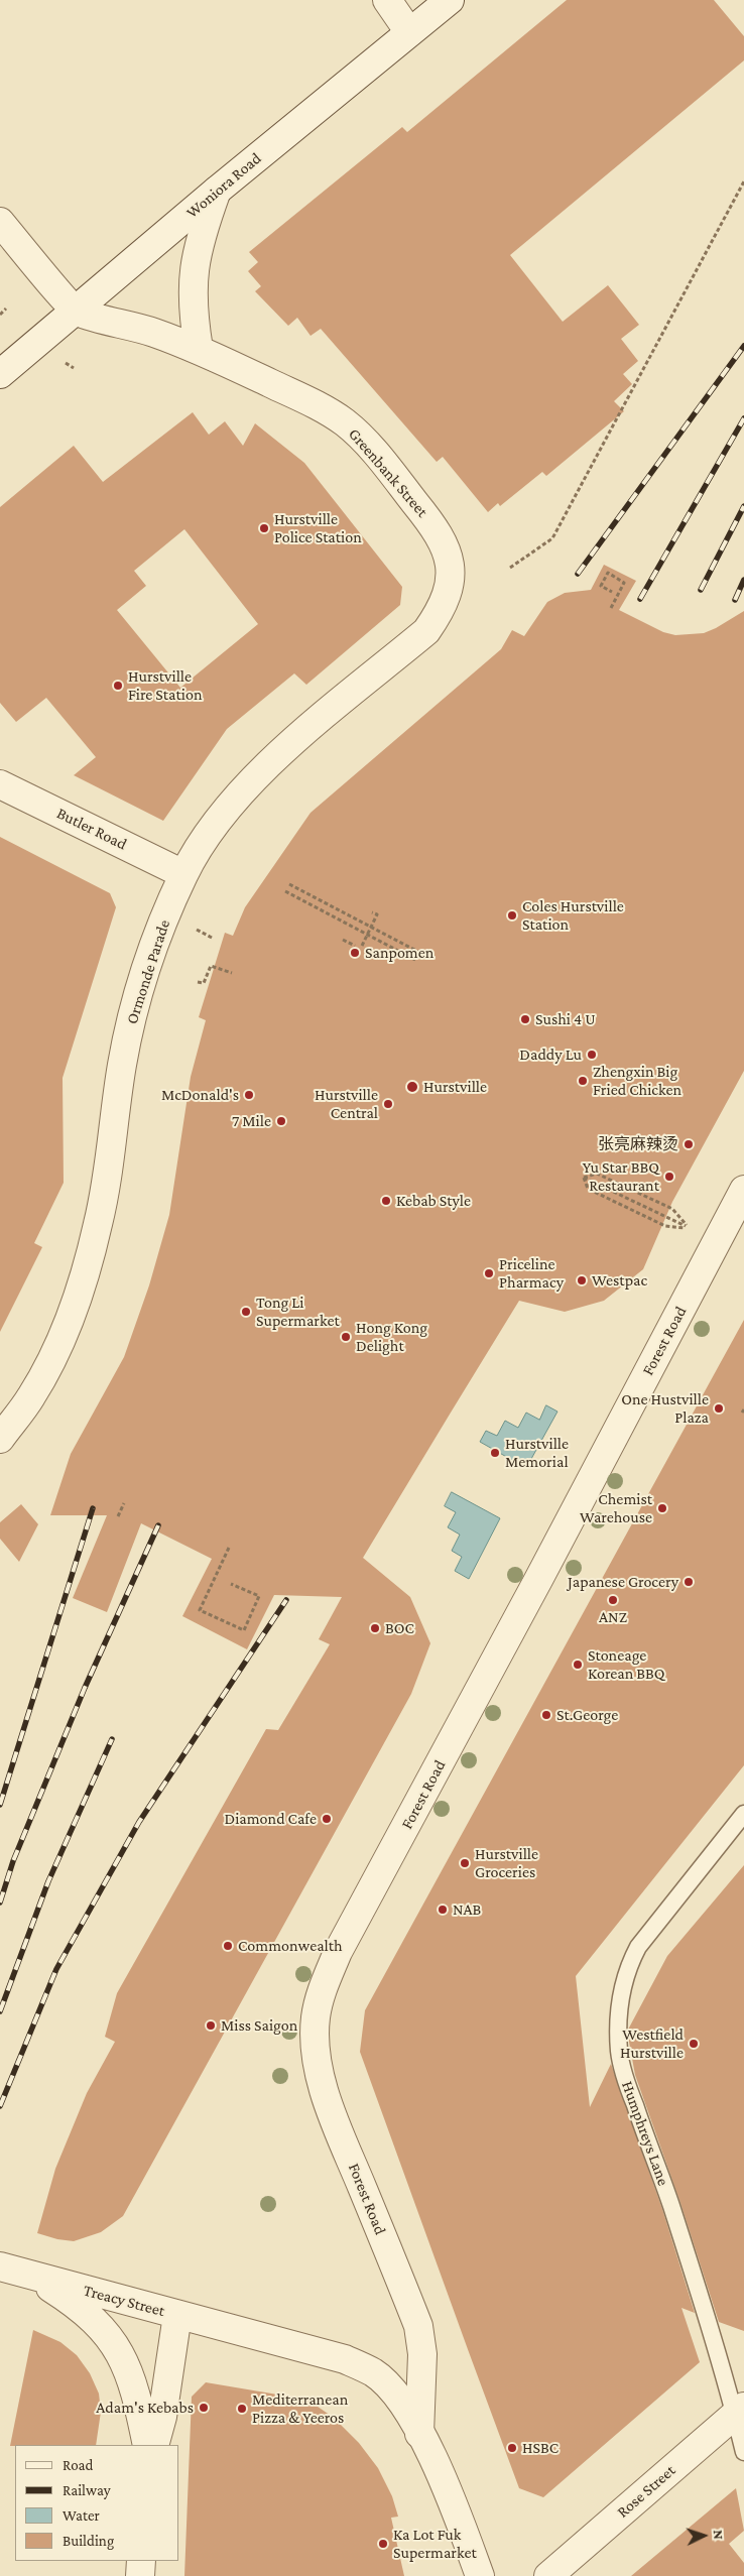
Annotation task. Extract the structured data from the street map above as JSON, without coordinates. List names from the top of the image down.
{
  "streets": {
    "street": [
      "Woniora Road",
      "Greenbank Street",
      "Butler Road",
      "Ormonde Parade",
      "Forest Road",
      "Treacy Street",
      "Rose Street"
    ],
    "lane": ["Humphreys Lane"]
  },
  "crossings": [
    ["Woniora Road", "Greenbank Street"],
    ["Greenbank Street", "Ormonde Parade"],
    ["Butler Road", "Ormonde Parade"],
    ["Forest Road", "Treacy Street"],
    ["Humphreys Lane", "Rose Street"]
  ],
  "places": [
    "Hurstville Police Station",
    "Hurstville Fire Station",
    "Coles Hurstville Station",
    "Sanpomen",
    "Sushi 4 U",
    "Daddy Lu",
    "Zhengxin Big Fried Chicken",
    "Hurstville",
    "McDonald's",
    "Hurstville Central",
    "7 Mile",
    "张亮麻辣烫",
    "Yu Star BBQ Restaurant",
    "Kebab Style",
    "Priceline Pharmacy",
    "Westpac",
    "Tong Li Supermarket",
    "Hong Kong Delight",
    "One Hustville Plaza",
    "Hurstville Memorial",
    "Chemist Warehouse",
    "Japanese Grocery",
    "ANZ",
    "BOC",
    "Stoneage Korean BBQ",
    "St.George",
    "Diamond Cafe",
    "Hurstville Groceries",
    "NAB",
    "Commonwealth",
    "Miss Saigon",
    "Westfield Hurstville",
    "Adam's Kebabs",
    "Mediterranean Pizza & Yeeros",
    "HSBC",
    "Ka Lot Fuk Supermarket"
  ],
  "legend": [
    "Road",
    "Railway",
    "Water",
    "Building"
  ],
  "north": "right"
}
